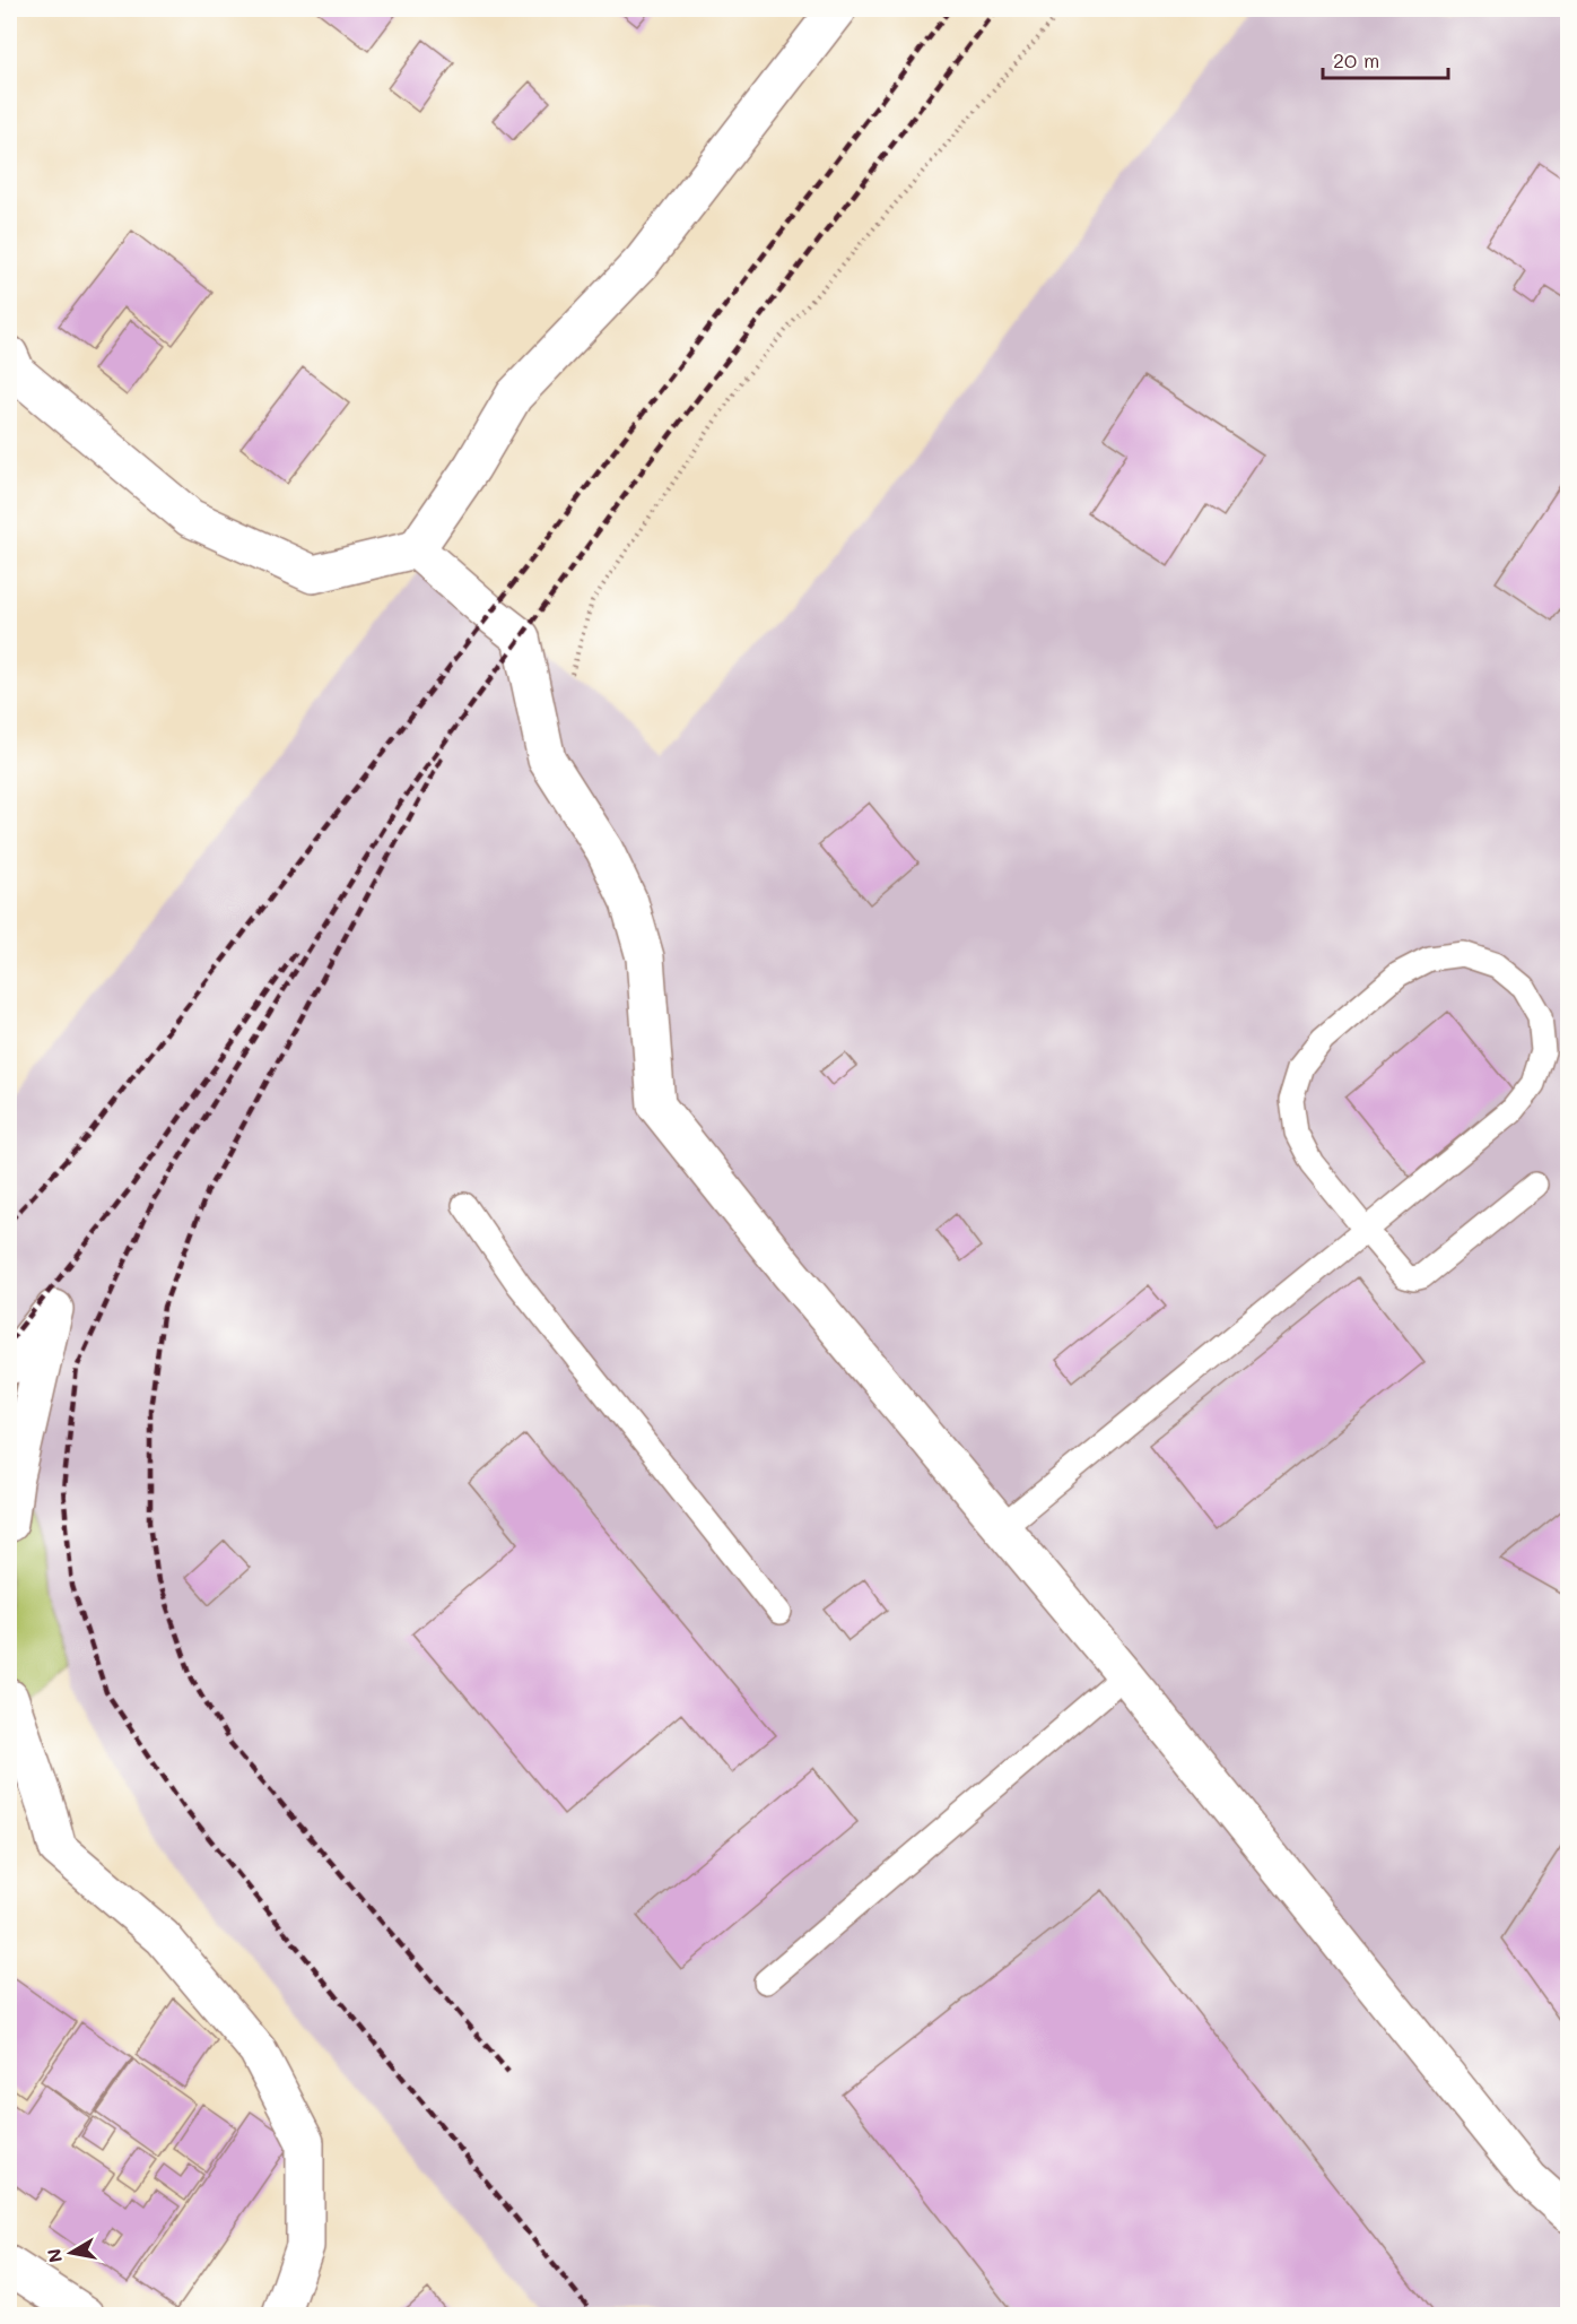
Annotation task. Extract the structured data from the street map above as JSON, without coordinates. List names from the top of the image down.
{
  "scale_bar": "20 m",
  "north": "left"
}
